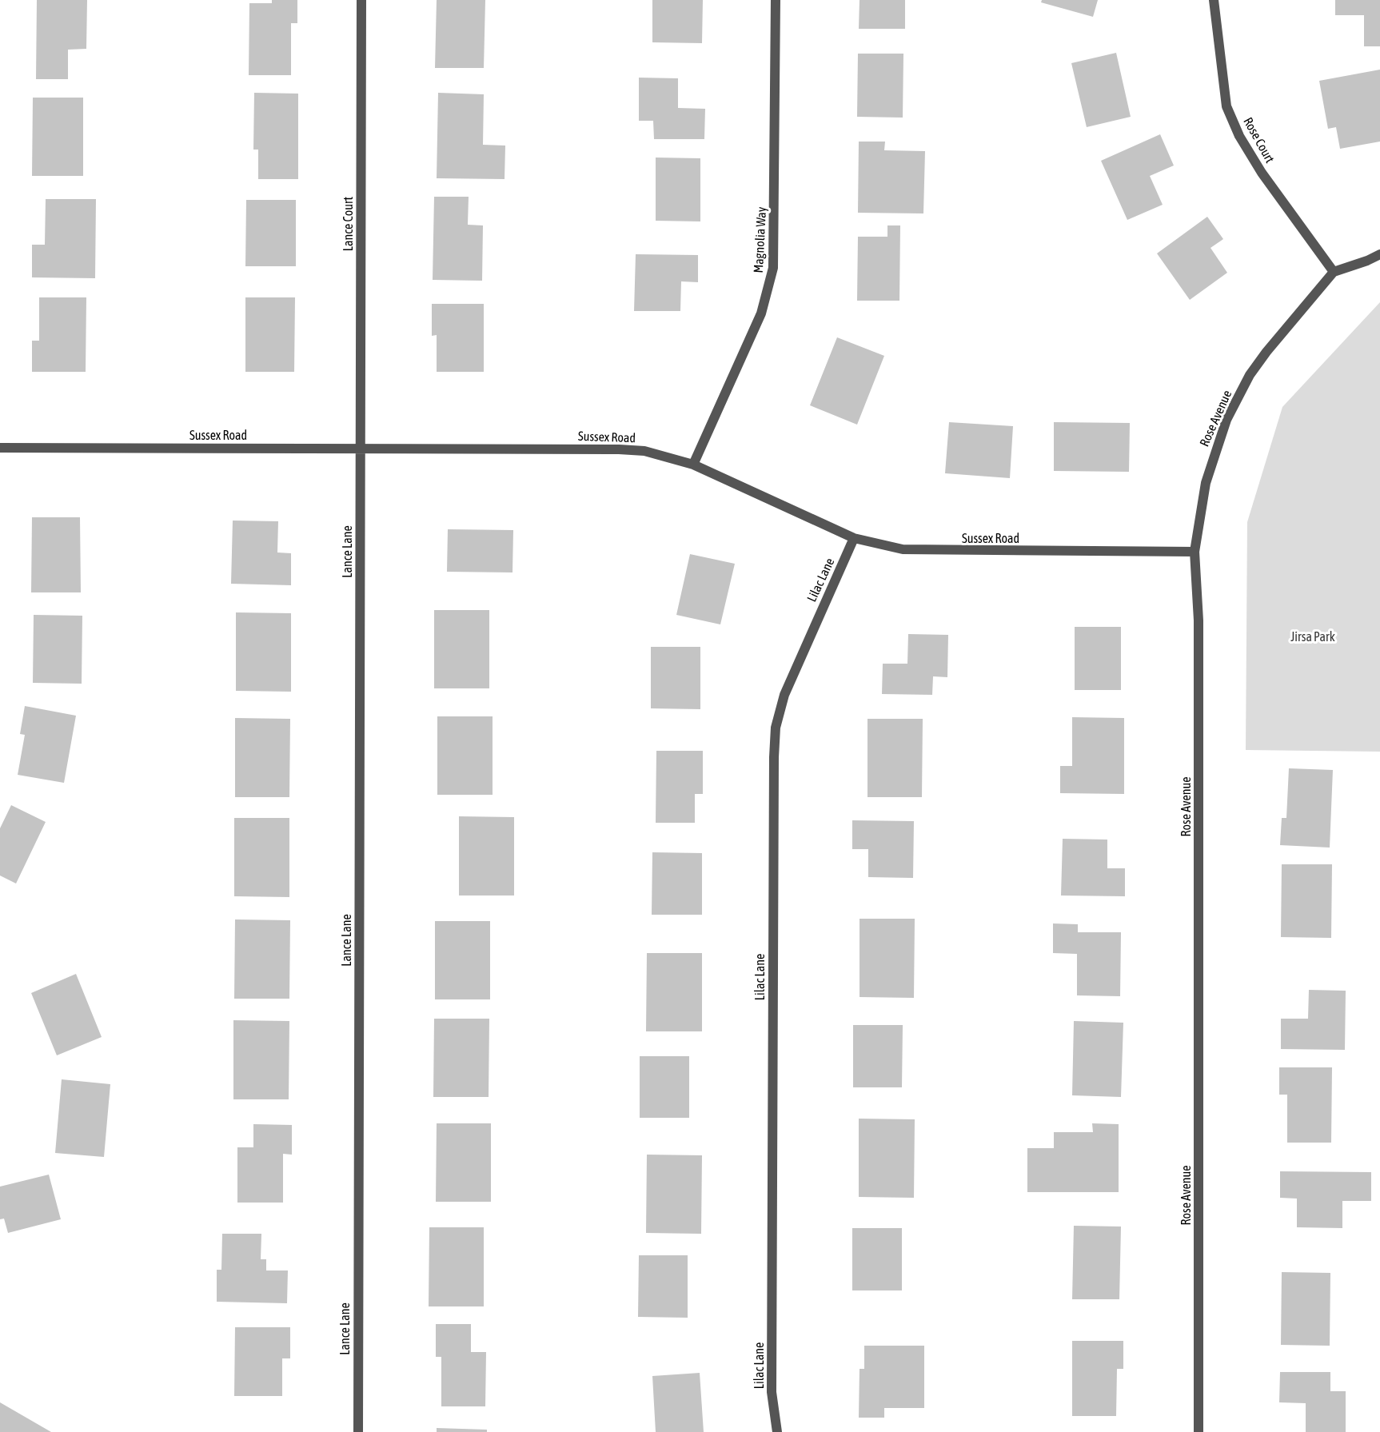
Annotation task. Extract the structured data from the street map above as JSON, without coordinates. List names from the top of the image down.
{
  "streets": {
    "street": [
      "Rose Court",
      "Lance Court",
      "Magnolia Way",
      "Rose Avenue",
      "Sussex Road",
      "Lance Lane",
      "Lilac Lane"
    ]
  },
  "crossings": [
    ["Rose Court", "Rose Avenue"],
    ["Lance Court", "Sussex Road"],
    ["Lance Court", "Lance Lane"],
    ["Magnolia Way", "Sussex Road"],
    ["Rose Avenue", "Sussex Road"],
    ["Sussex Road", "Lance Lane"],
    ["Sussex Road", "Lilac Lane"]
  ],
  "parks": ["Jirsa Park"]
}
